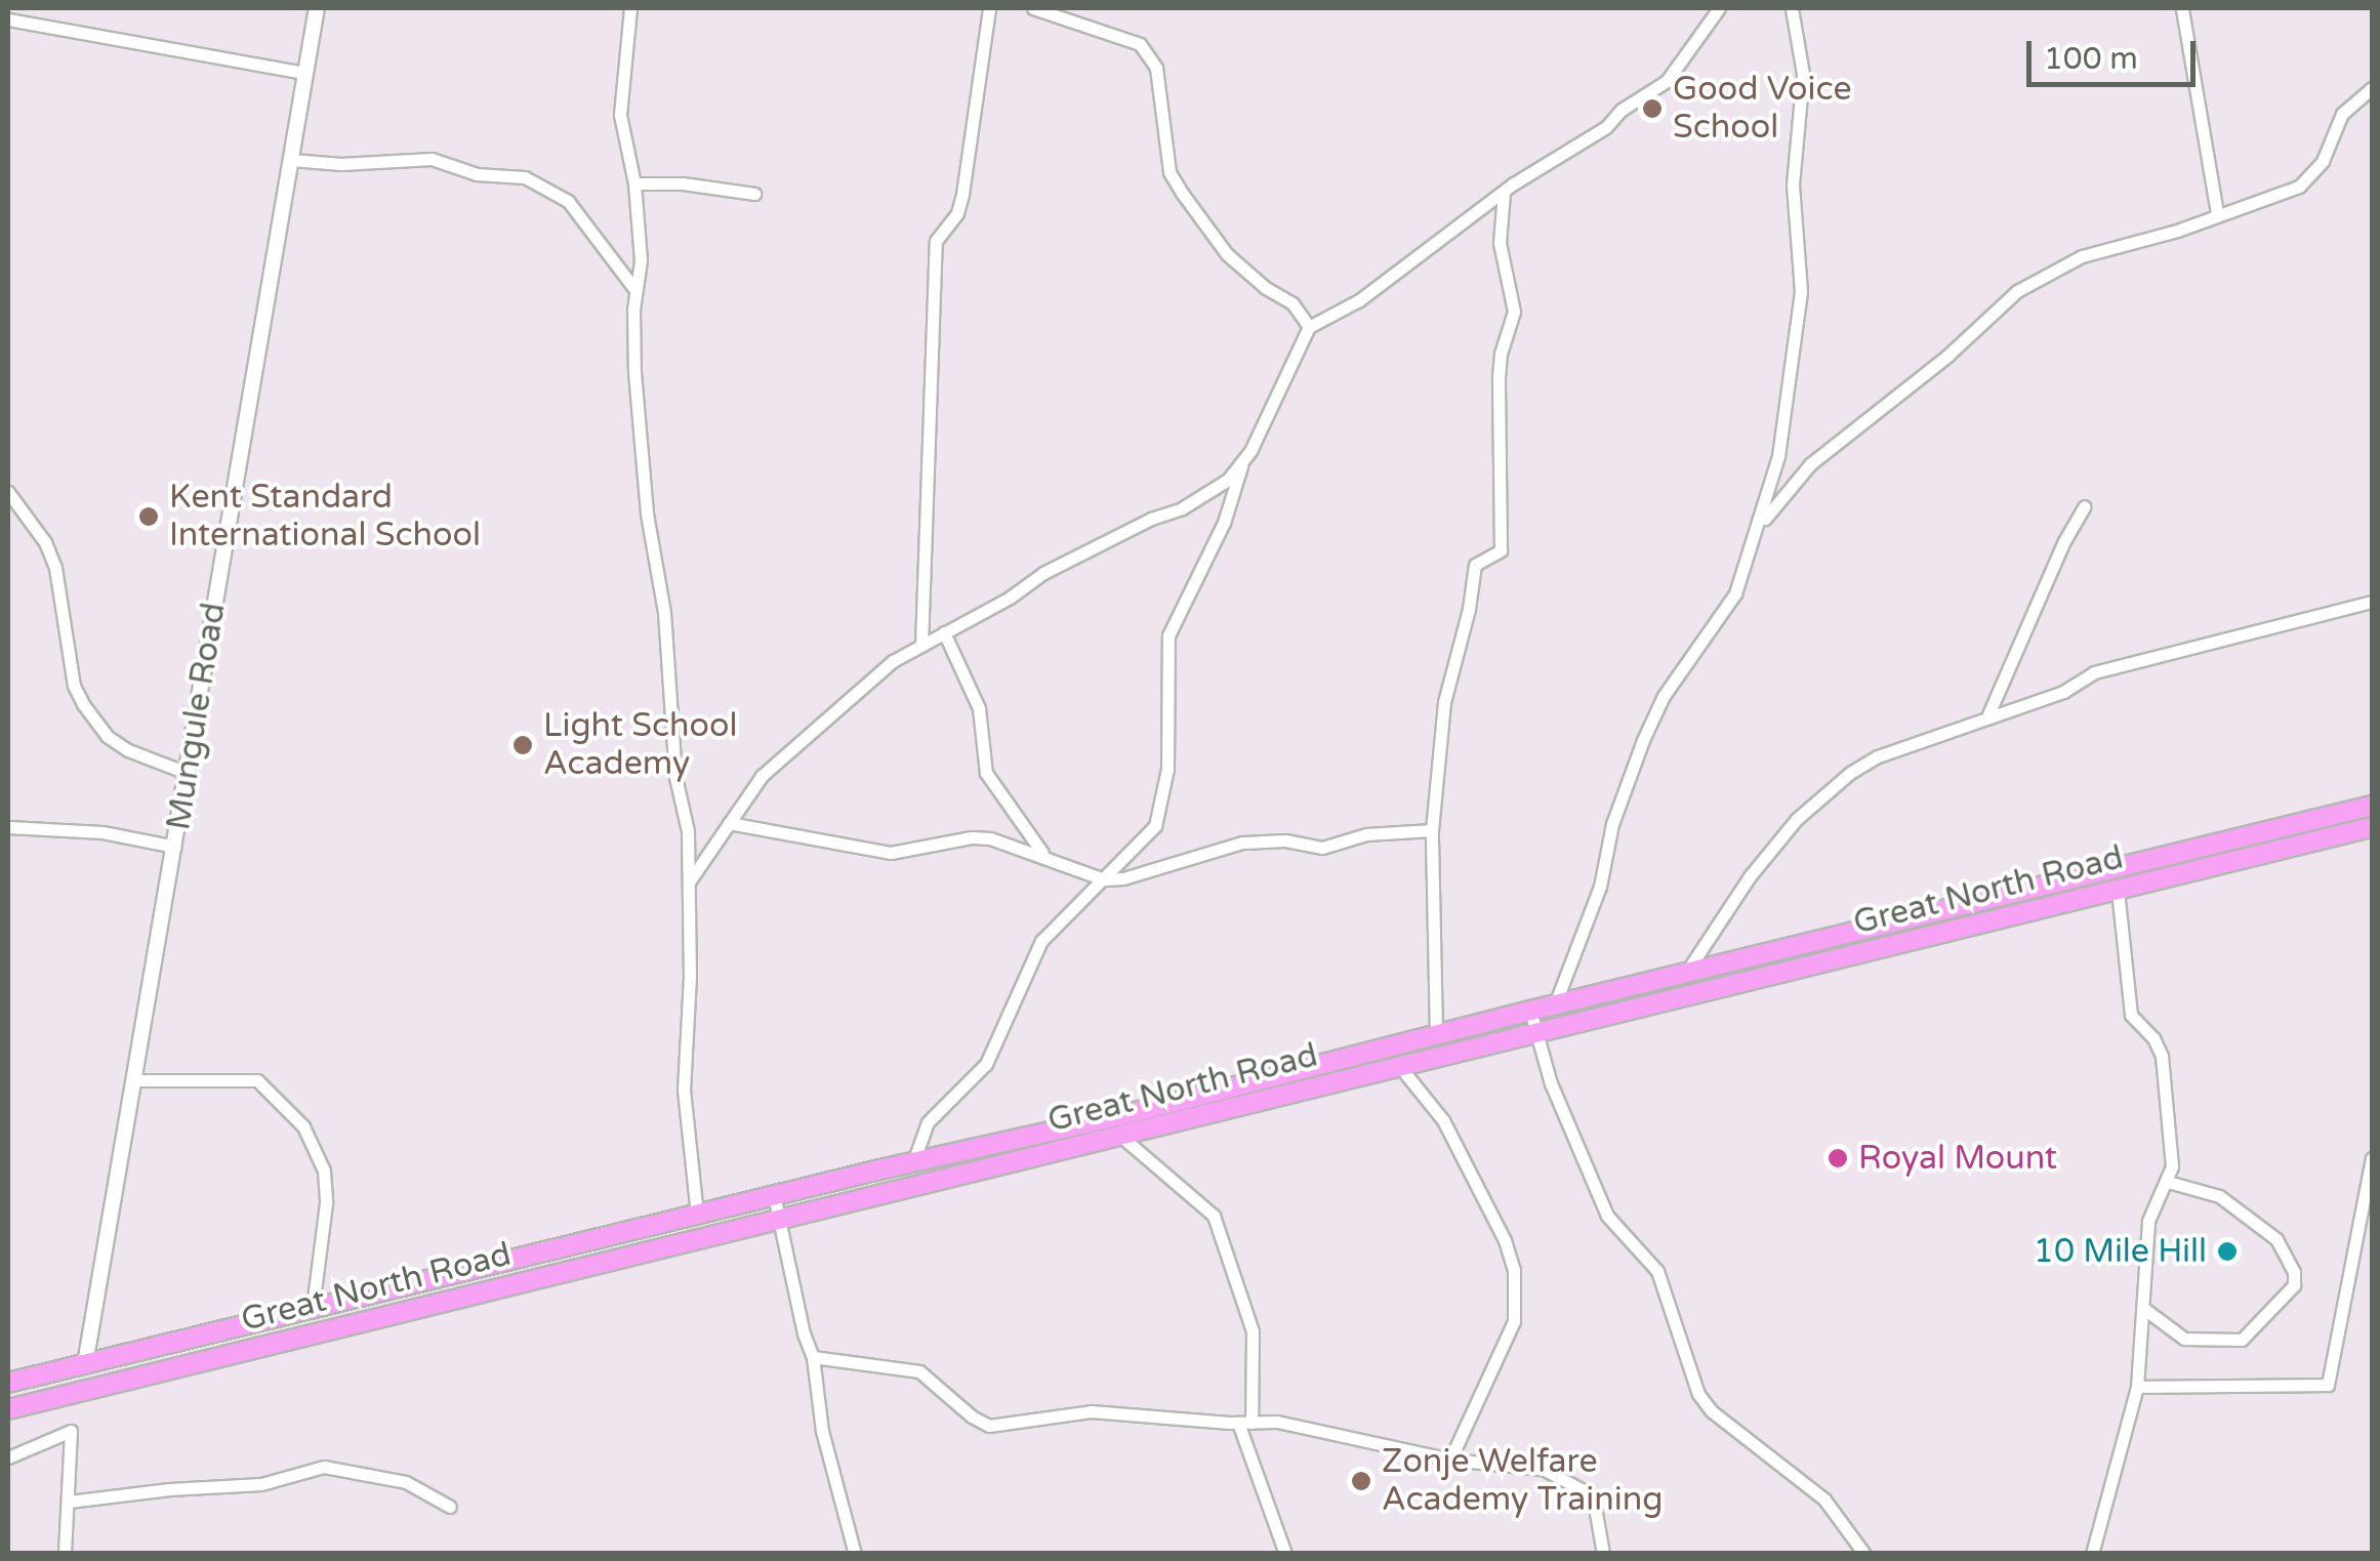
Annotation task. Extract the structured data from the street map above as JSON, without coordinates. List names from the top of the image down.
{
  "streets": {
    "highway": ["Great North Road"],
    "street": ["Mungule Road"]
  },
  "crossings": [
    ["Mungule Road", "Great North Road"]
  ],
  "places": [
    "Good Voice School",
    "Kent Standard International School",
    "Light School Academy",
    "Royal Mount",
    "10 Mile Hill",
    "Zonje Welfare Academy Training"
  ],
  "scale_bar": "100 m"
}
